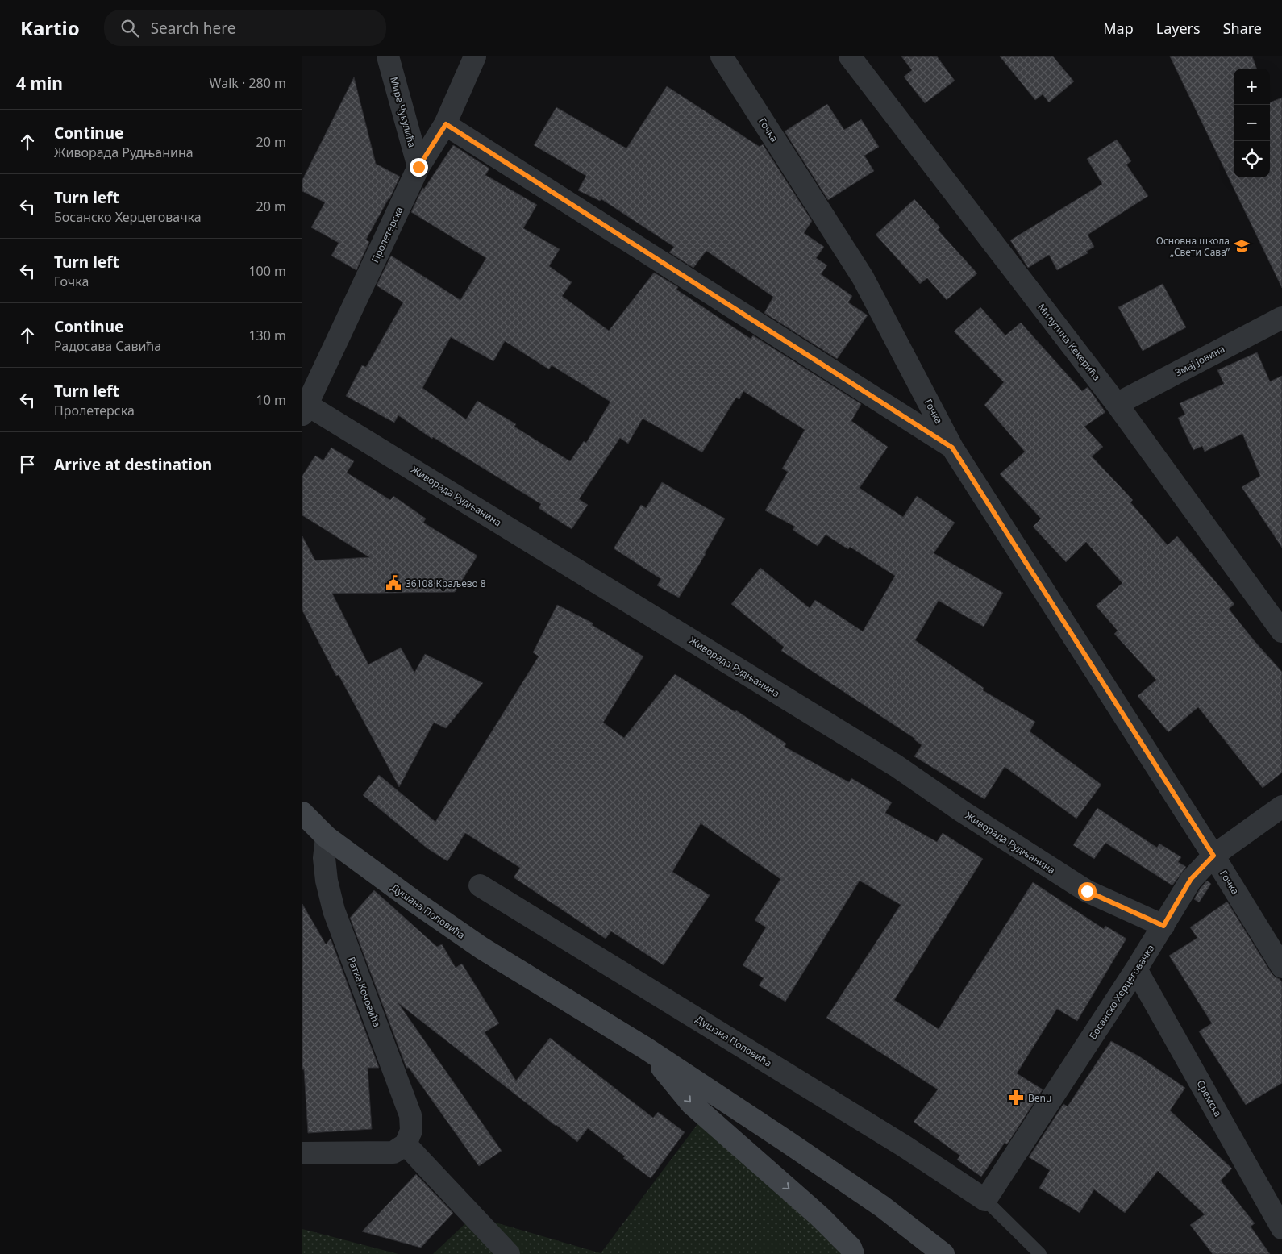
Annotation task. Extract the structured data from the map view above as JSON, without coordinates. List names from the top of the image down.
{
  "streets": {
    "main road": ["Душана Поповића"],
    "street": [
      "Мире Чукулића",
      "Гочка",
      "Пролетерска",
      "Милутина Кекерића",
      "Змај Јовина",
      "Живорада Рудњанина",
      "Ратка Кочовића",
      "Босанско Херцеговачка",
      "Сремска"
    ]
  },
  "crossings": [
    ["Мире Чукулића", "Пролетерска"],
    ["Гочка", "Босанско Херцеговачка"],
    ["Пролетерска", "Живорада Рудњанина"],
    ["Милутина Кекерића", "Змај Јовина"],
    ["Живорада Рудњанина", "Босанско Херцеговачка"],
    ["Душана Поповића", "Ратка Кочовића"],
    ["Душана Поповића", "Босанско Херцеговачка"],
    ["Босанско Херцеговачка", "Сремска"]
  ],
  "places": {
    "school or university": ["Основна школа „Свети Сава”"],
    "public building": ["36108 Краљево 8"],
    "pharmacy": ["Benu"]
  },
  "page": {
    "header": "Kartio",
    "search": "Search here",
    "nav": ["Map", "Layers", "Share"],
    "heading": ["4 min", "Walk · 280 m"],
    "map_buttons": ["+", "−"],
    "list": [
      ["Continue", "Живорада Рудњанина", "20 m"],
      ["Turn left", "Босанско Херцеговачка", "20 m"],
      ["Turn left", "Гочка", "100 m"],
      ["Continue", "Радосава Савића", "130 m"],
      ["Turn left", "Пролетерска", "10 m"],
      "Arrive at destination"
    ]
  }
}
